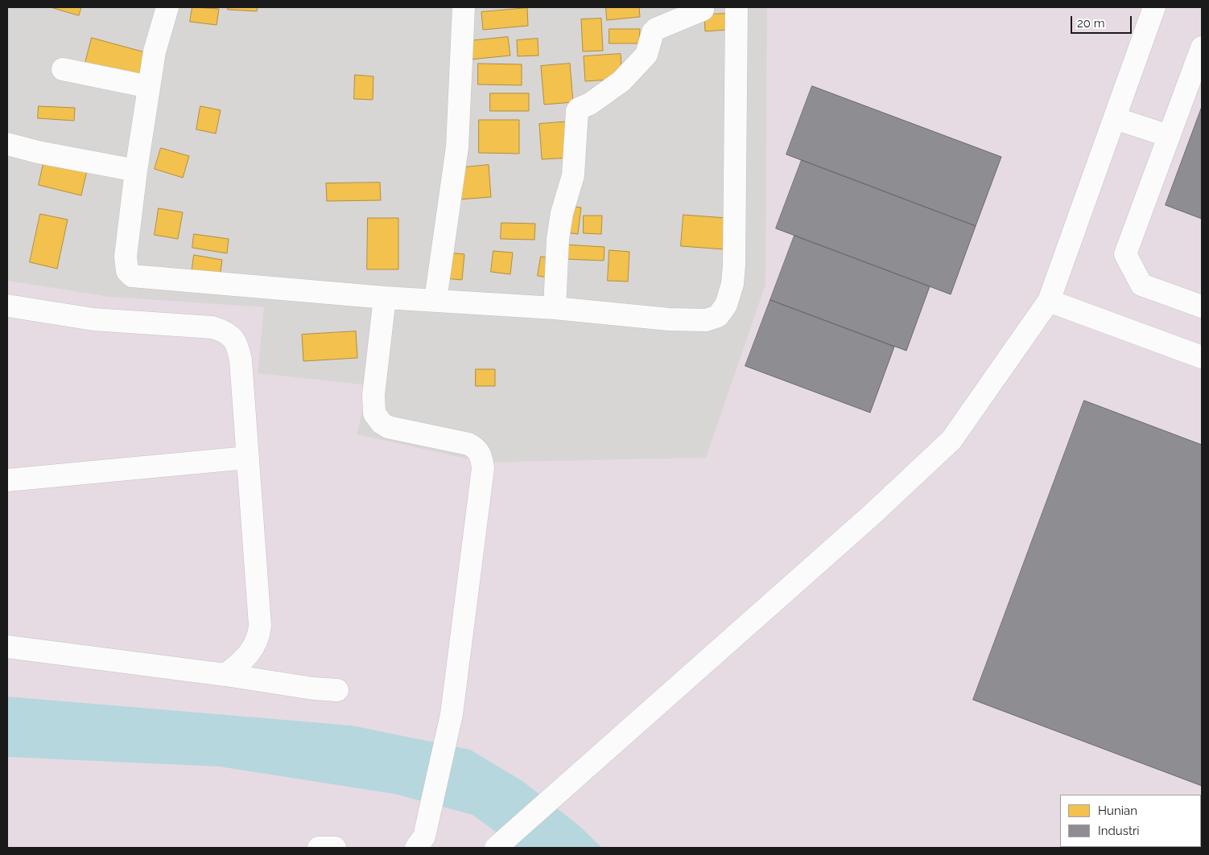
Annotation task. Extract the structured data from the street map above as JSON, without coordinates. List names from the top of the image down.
{
  "legend": ["Hunian", "Industri"],
  "scale_bar": "20 m"
}
